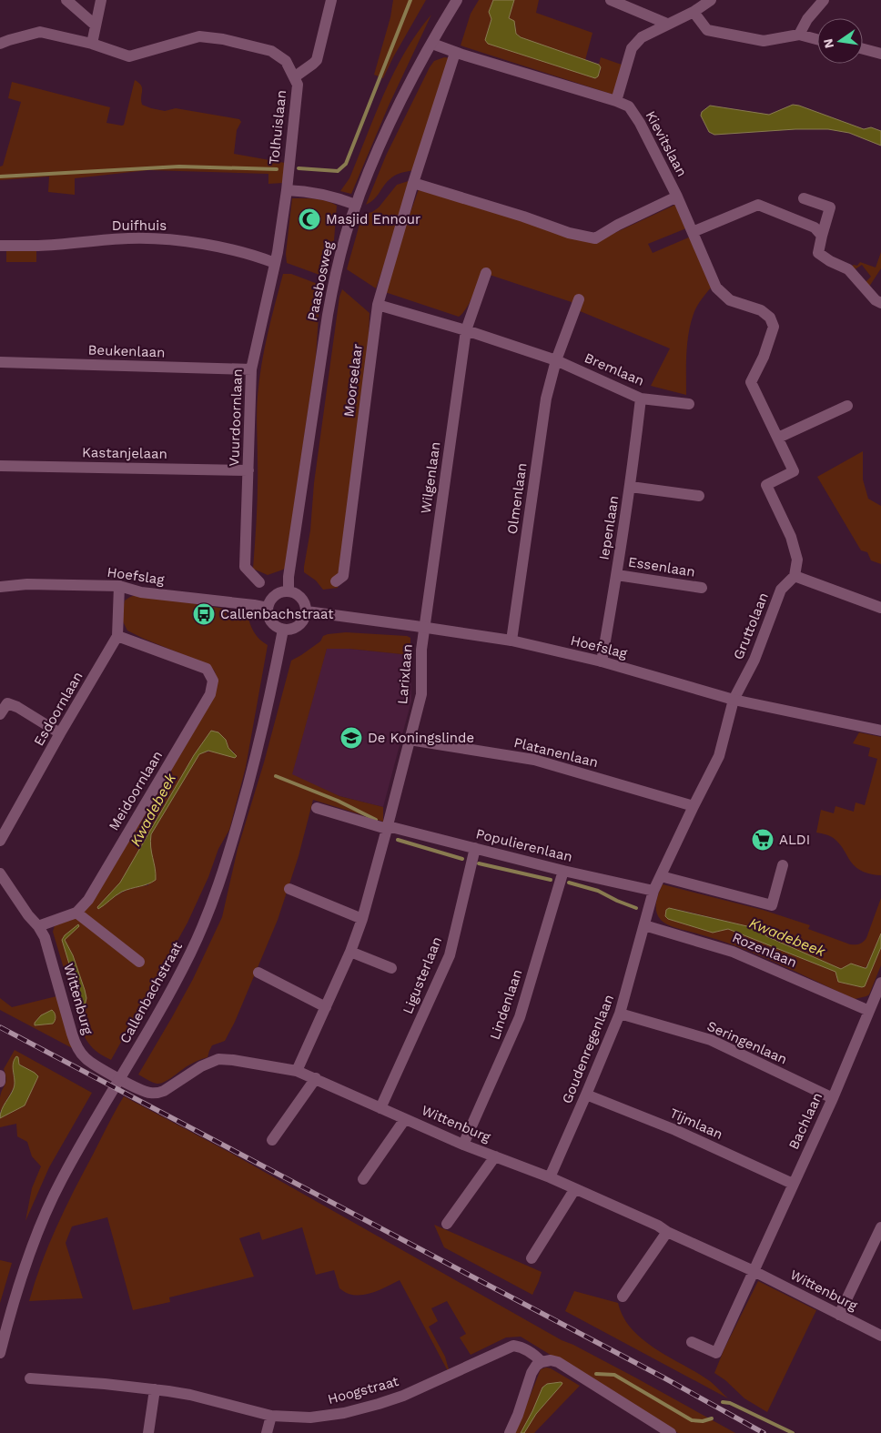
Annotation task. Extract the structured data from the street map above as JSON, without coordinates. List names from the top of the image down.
{
  "streets": {
    "street": [
      "Tolhuislaan",
      "Kievitslaan",
      "Duifhuis",
      "Paasbosweg",
      "Beukenlaan",
      "Bremlaan",
      "Moorselaar",
      "Vuurdoornlaan",
      "Kastanjelaan",
      "Wilgenlaan",
      "Olmenlaan",
      "Iepenlaan",
      "Essenlaan",
      "Hoefslag",
      "Gruttolaan",
      "Larixlaan",
      "Esdoornlaan",
      "Platanenlaan",
      "Meidoornlaan",
      "Populierenlaan",
      "Rozenlaan",
      "Ligusterlaan",
      "Callenbachstraat",
      "Wittenburg",
      "Lindenlaan",
      "Seringenlaan",
      "Goudenregenlaan",
      "Bachlaan",
      "Tijmlaan",
      "Hoogstraat"
    ]
  },
  "crossings": [
    ["Tolhuislaan", "Duifhuis"],
    ["Tolhuislaan", "Vuurdoornlaan"],
    ["Kievitslaan", "Paasbosweg"],
    ["Kievitslaan", "Moorselaar"],
    ["Duifhuis", "Vuurdoornlaan"],
    ["Paasbosweg", "Hoefslag"],
    ["Paasbosweg", "Callenbachstraat"],
    ["Beukenlaan", "Vuurdoornlaan"],
    ["Bremlaan", "Moorselaar"],
    ["Bremlaan", "Wilgenlaan"],
    ["Bremlaan", "Olmenlaan"],
    ["Bremlaan", "Iepenlaan"],
    ["Vuurdoornlaan", "Kastanjelaan"],
    ["Wilgenlaan", "Hoefslag"],
    ["Wilgenlaan", "Larixlaan"],
    ["Olmenlaan", "Hoefslag"],
    ["Iepenlaan", "Essenlaan"],
    ["Iepenlaan", "Hoefslag"],
    ["Hoefslag", "Gruttolaan"],
    ["Hoefslag", "Larixlaan"],
    ["Hoefslag", "Esdoornlaan"],
    ["Hoefslag", "Callenbachstraat"],
    ["Hoefslag", "Goudenregenlaan"],
    ["Gruttolaan", "Goudenregenlaan"],
    ["Larixlaan", "Platanenlaan"],
    ["Larixlaan", "Populierenlaan"],
    ["Larixlaan", "Wittenburg"],
    ["Esdoornlaan", "Meidoornlaan"],
    ["Platanenlaan", "Goudenregenlaan"],
    ["Populierenlaan", "Ligusterlaan"],
    ["Populierenlaan", "Lindenlaan"],
    ["Populierenlaan", "Goudenregenlaan"],
    ["Rozenlaan", "Goudenregenlaan"],
    ["Rozenlaan", "Bachlaan"],
    ["Ligusterlaan", "Wittenburg"],
    ["Wittenburg", "Lindenlaan"],
    ["Wittenburg", "Goudenregenlaan"],
    ["Wittenburg", "Bachlaan"],
    ["Seringenlaan", "Goudenregenlaan"],
    ["Seringenlaan", "Bachlaan"],
    ["Goudenregenlaan", "Tijmlaan"],
    ["Bachlaan", "Tijmlaan"]
  ],
  "water": ["Kwadebeek"],
  "places": {
    "mosque": ["Masjid Ennour"],
    "bus stop": ["Callenbachstraat"],
    "school or university": ["De Koningslinde"],
    "supermarket": ["ALDI"]
  },
  "north": "left"
}
